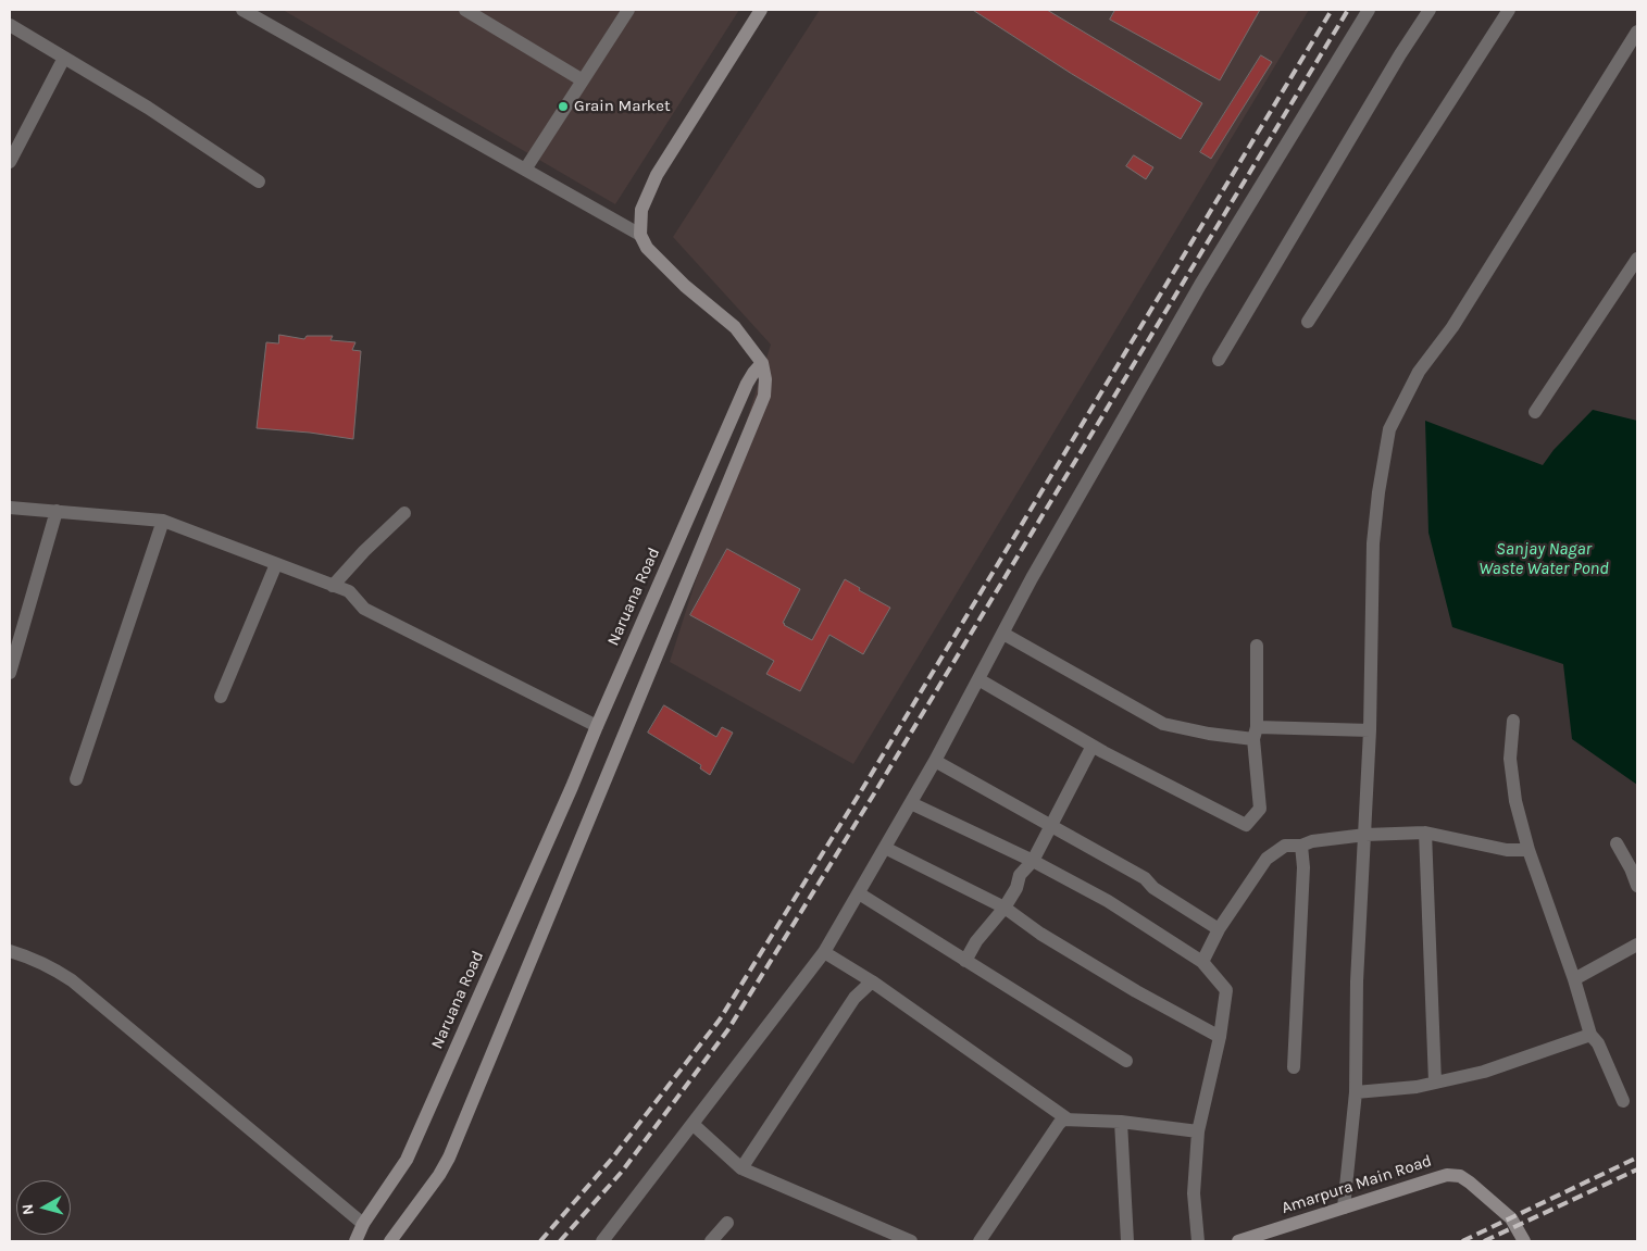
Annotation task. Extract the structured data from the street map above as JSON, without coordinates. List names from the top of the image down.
{
  "streets": {
    "street": ["Naruana Road", "Amarpura Main Road"]
  },
  "water": ["Sanjay Nagar Waste Water Pond"],
  "places": ["Grain Market"],
  "north": "left"
}
